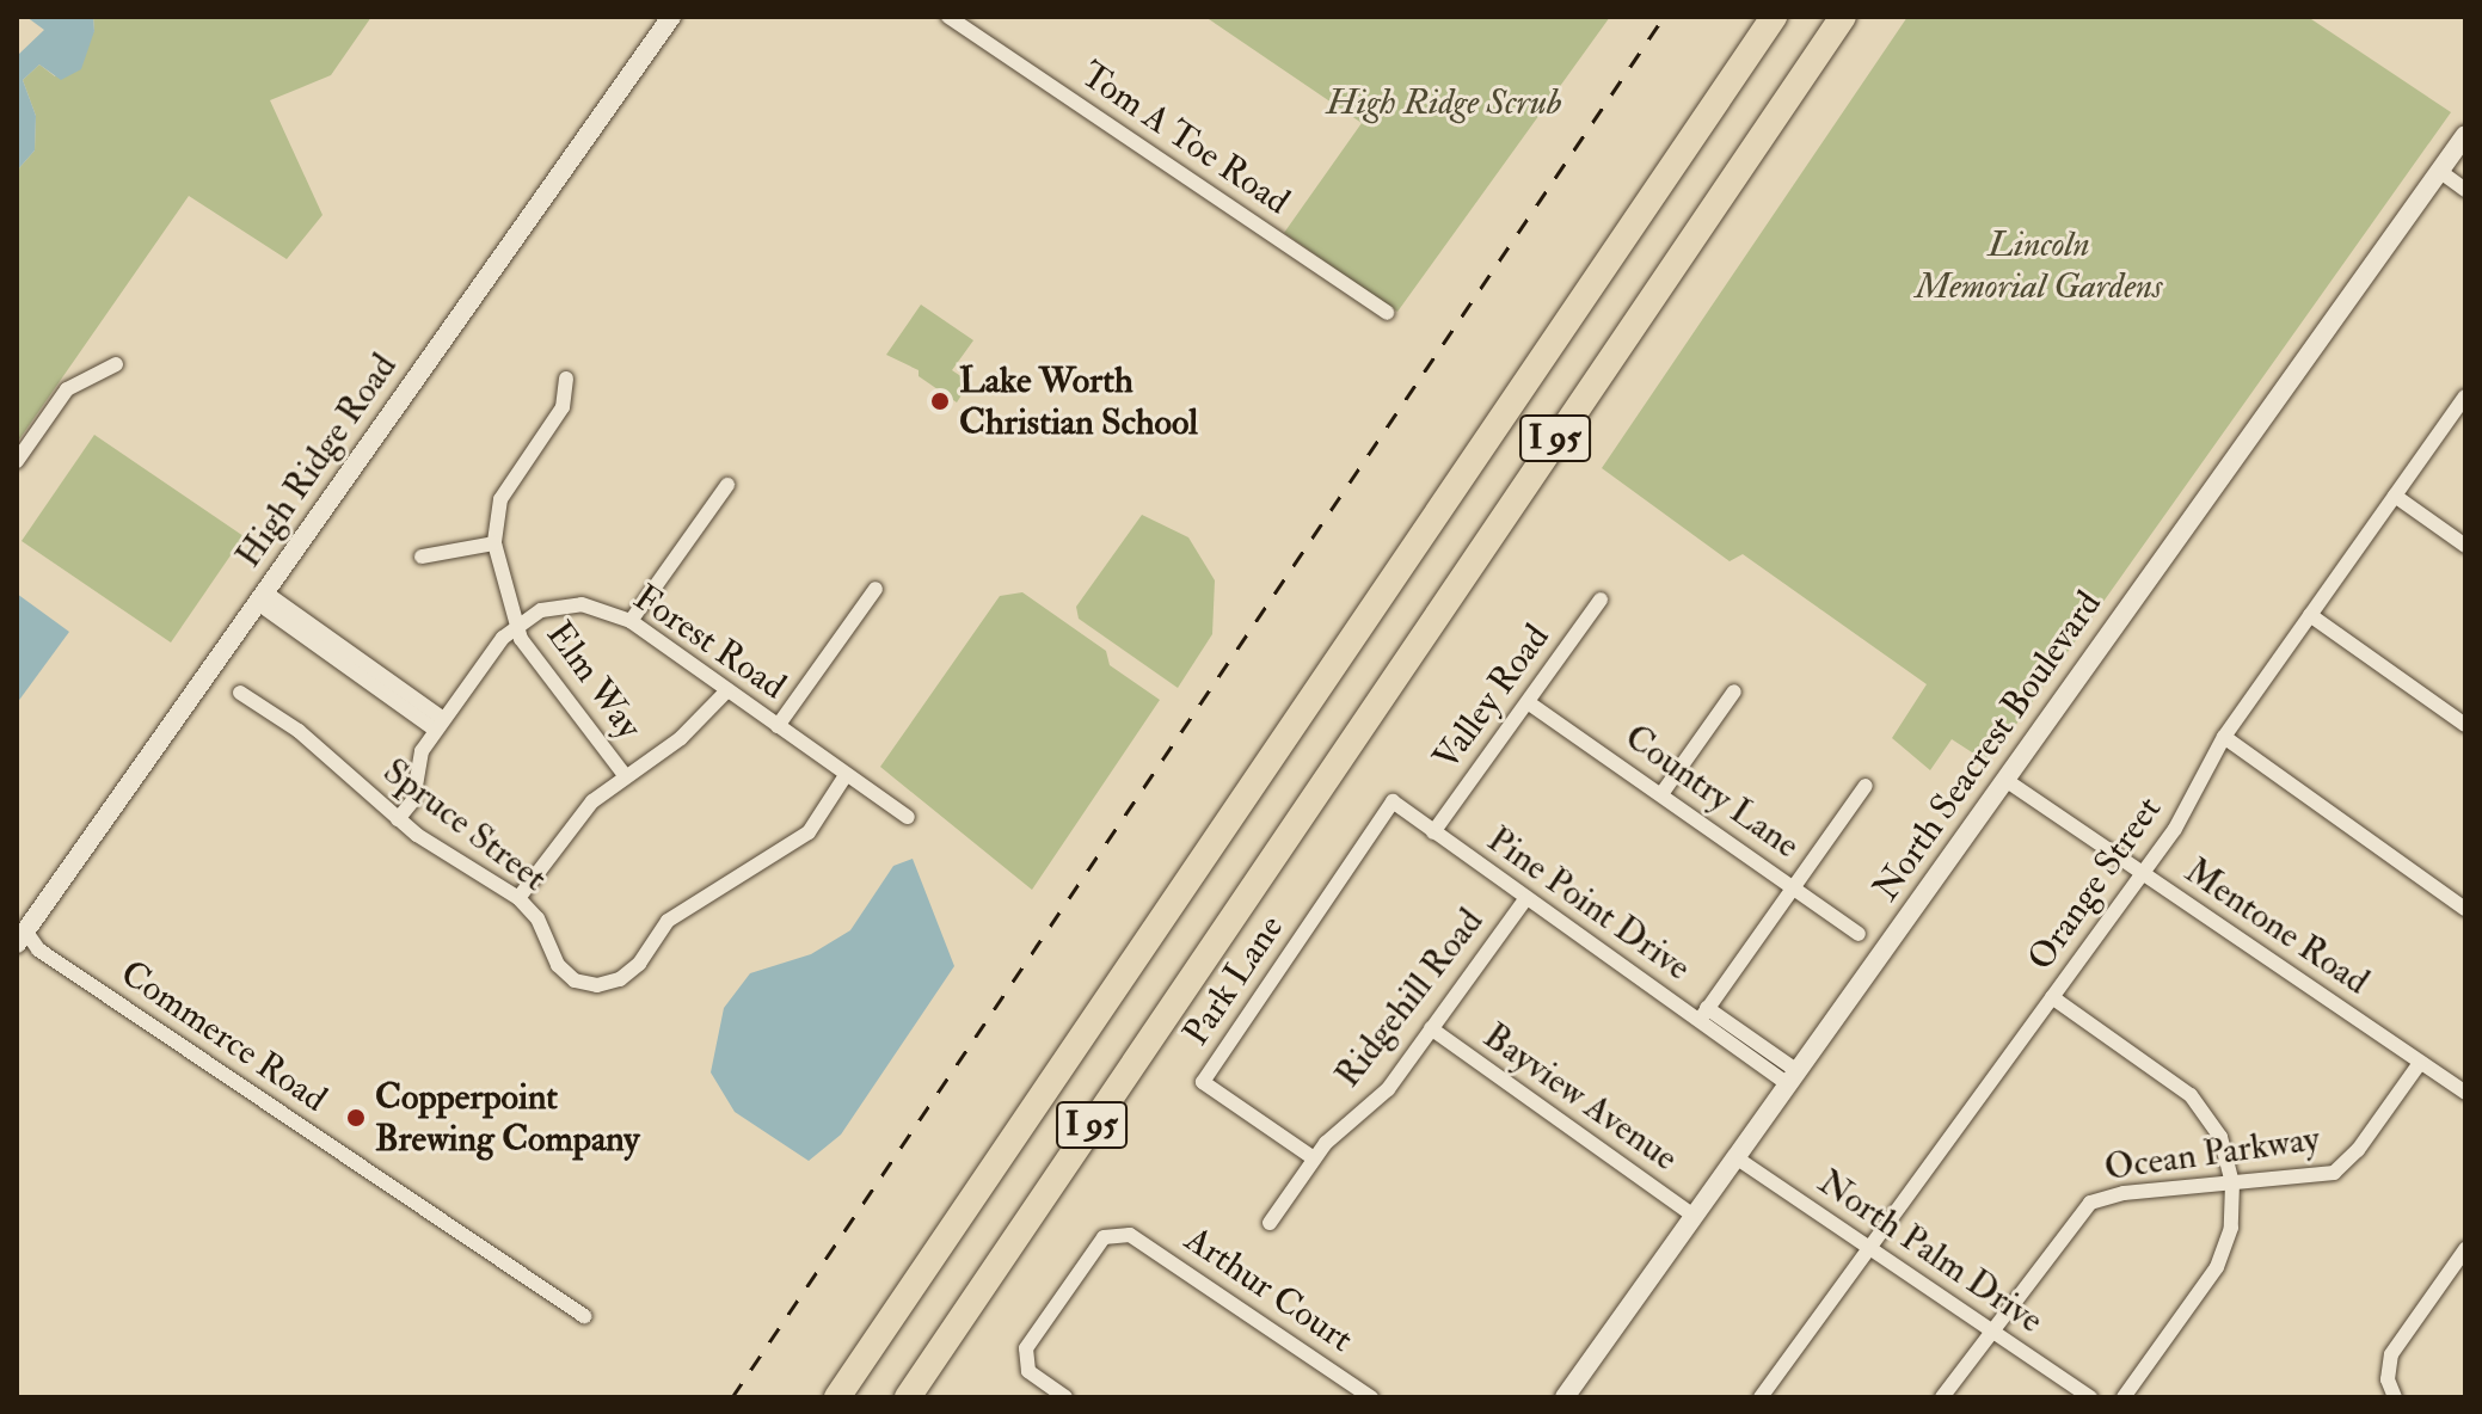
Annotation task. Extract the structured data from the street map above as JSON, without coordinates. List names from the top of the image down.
{
  "streets": {
    "highway": ["I 95"],
    "street": [
      "Tom A Toe Road",
      "High Ridge Road",
      "Forest Road",
      "Elm Way",
      "Valley Road",
      "North Seacrest Boulevard",
      "Country Lane",
      "Spruce Street",
      "Orange Street",
      "Pine Point Drive",
      "Mentone Road",
      "Park Lane",
      "Ridgehill Road",
      "Commerce Road",
      "Bayview Avenue",
      "Ocean Parkway",
      "North Palm Drive",
      "Arthur Court"
    ]
  },
  "crossings": [
    ["High Ridge Road", "Commerce Road"],
    ["Forest Road", "Elm Way"],
    ["Forest Road", "Spruce Street"],
    ["Valley Road", "Country Lane"],
    ["Valley Road", "Pine Point Drive"],
    ["North Seacrest Boulevard", "Pine Point Drive"],
    ["North Seacrest Boulevard", "Mentone Road"],
    ["North Seacrest Boulevard", "Bayview Avenue"],
    ["North Seacrest Boulevard", "North Palm Drive"],
    ["Orange Street", "Mentone Road"],
    ["Orange Street", "North Palm Drive"],
    ["Pine Point Drive", "Park Lane"],
    ["Pine Point Drive", "Ridgehill Road"],
    ["Mentone Road", "Ocean Parkway"],
    ["Park Lane", "Ridgehill Road"],
    ["Ridgehill Road", "Bayview Avenue"],
    ["Ocean Parkway", "North Palm Drive"]
  ],
  "parks": ["High Ridge Scrub", "Lincoln Memorial Gardens"],
  "places": ["Lake Worth Christian School", "Copperpoint Brewing Company"]
}
